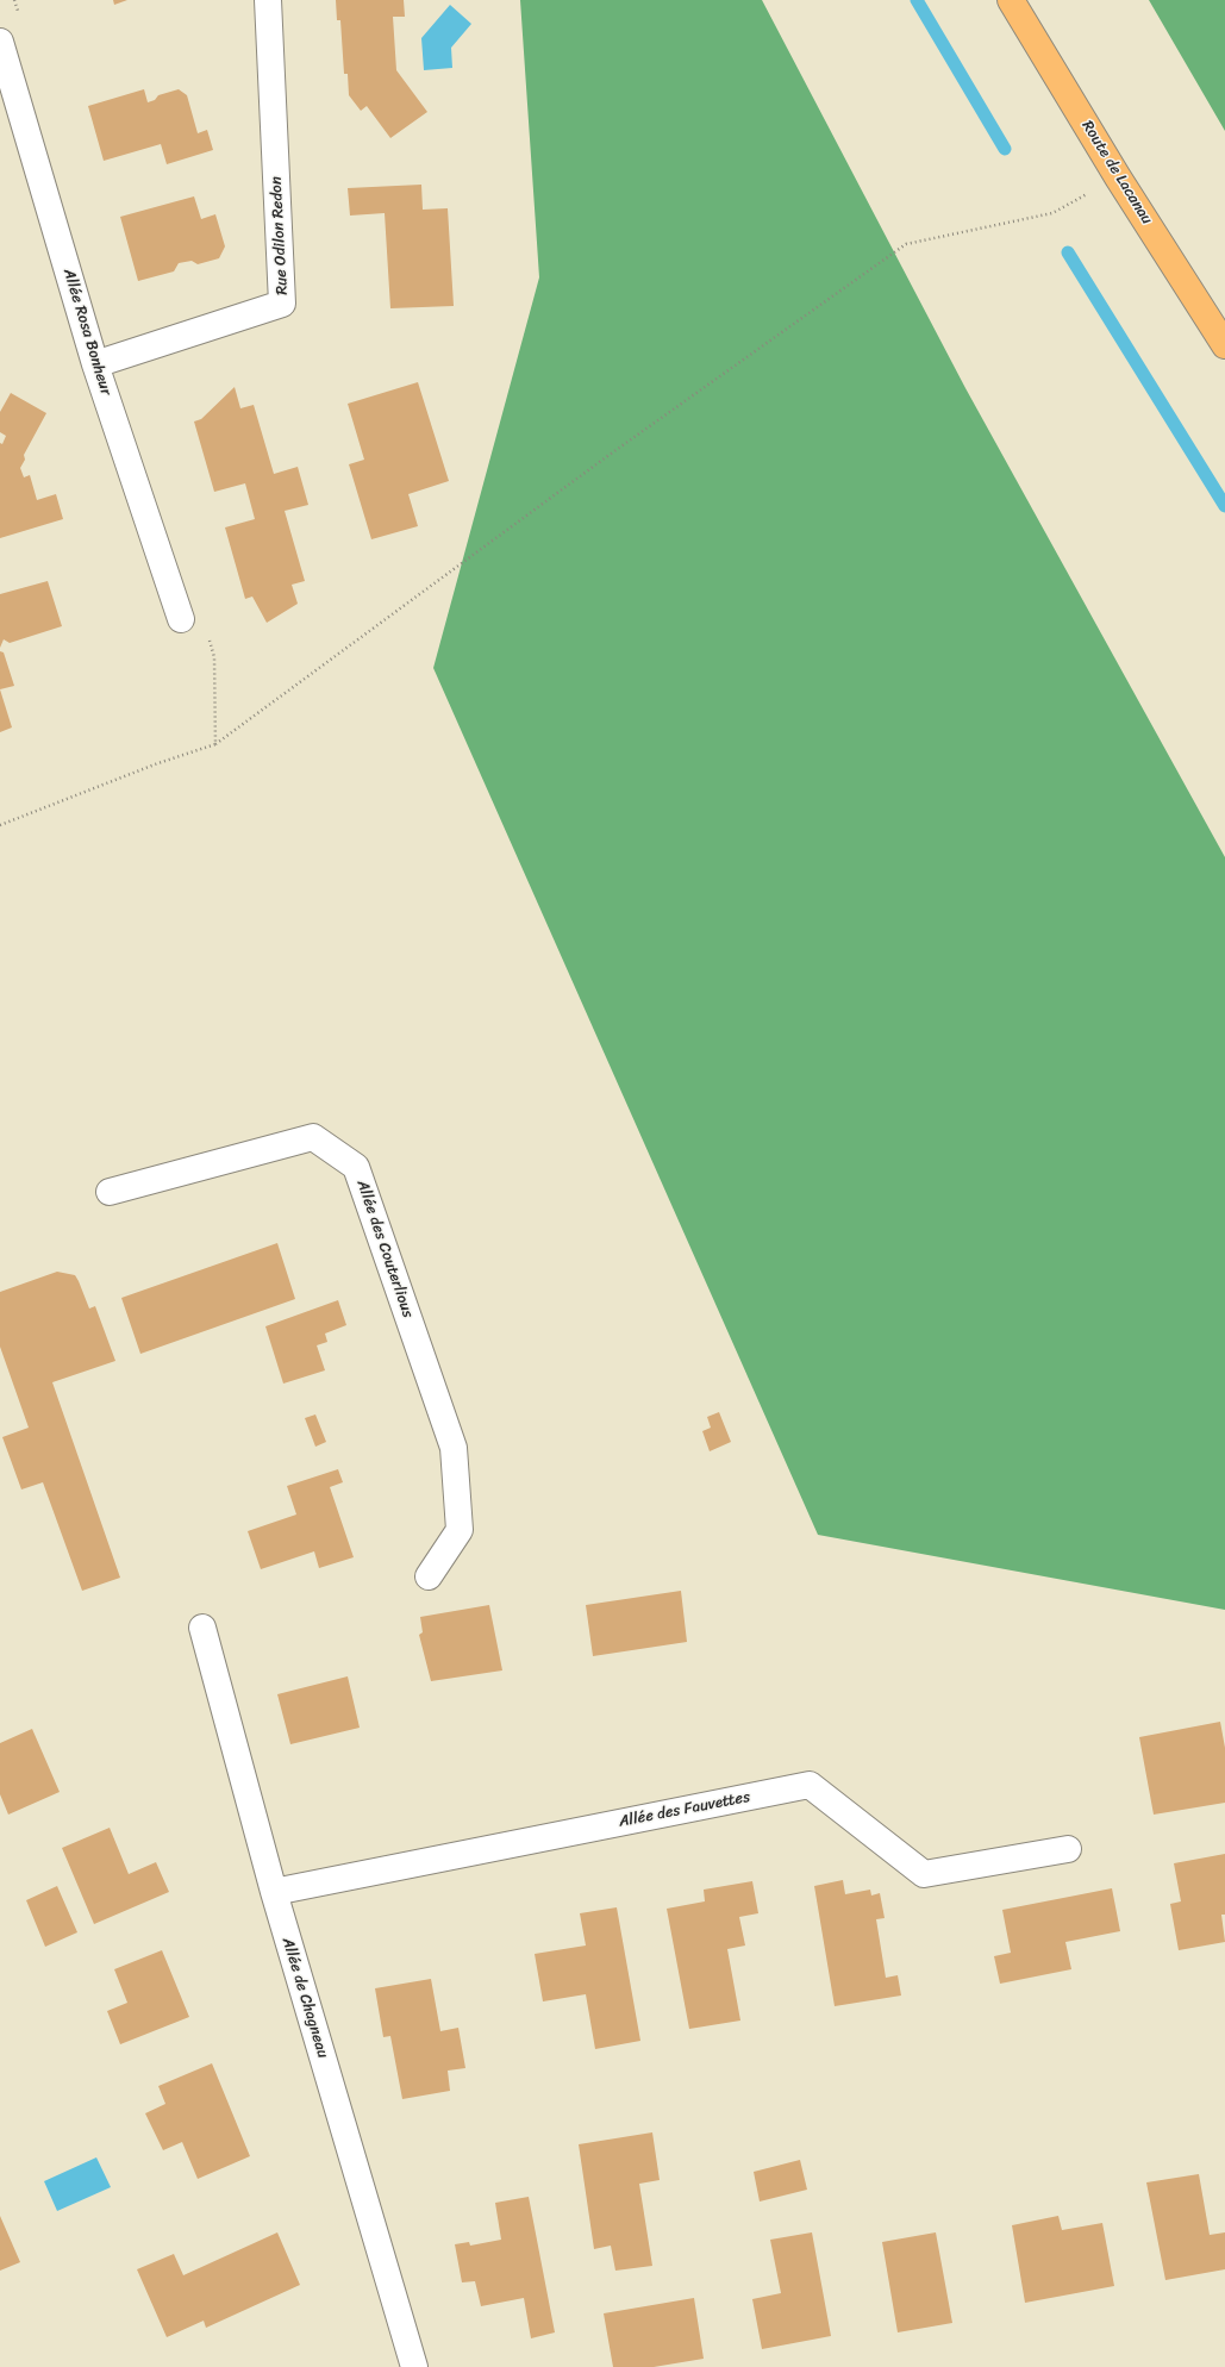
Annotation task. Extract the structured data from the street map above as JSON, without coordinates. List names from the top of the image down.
{
  "streets": {
    "main road": ["Route de Lacanau"],
    "street": [
      "Rue Odilon Redon",
      "Allée Rosa Bonheur",
      "Allée des Couterlious",
      "Allée des Fauvettes",
      "Allée de Chagneau"
    ]
  },
  "crossings": [
    ["Rue Odilon Redon", "Allée Rosa Bonheur"],
    ["Allée des Fauvettes", "Allée de Chagneau"]
  ]
}
